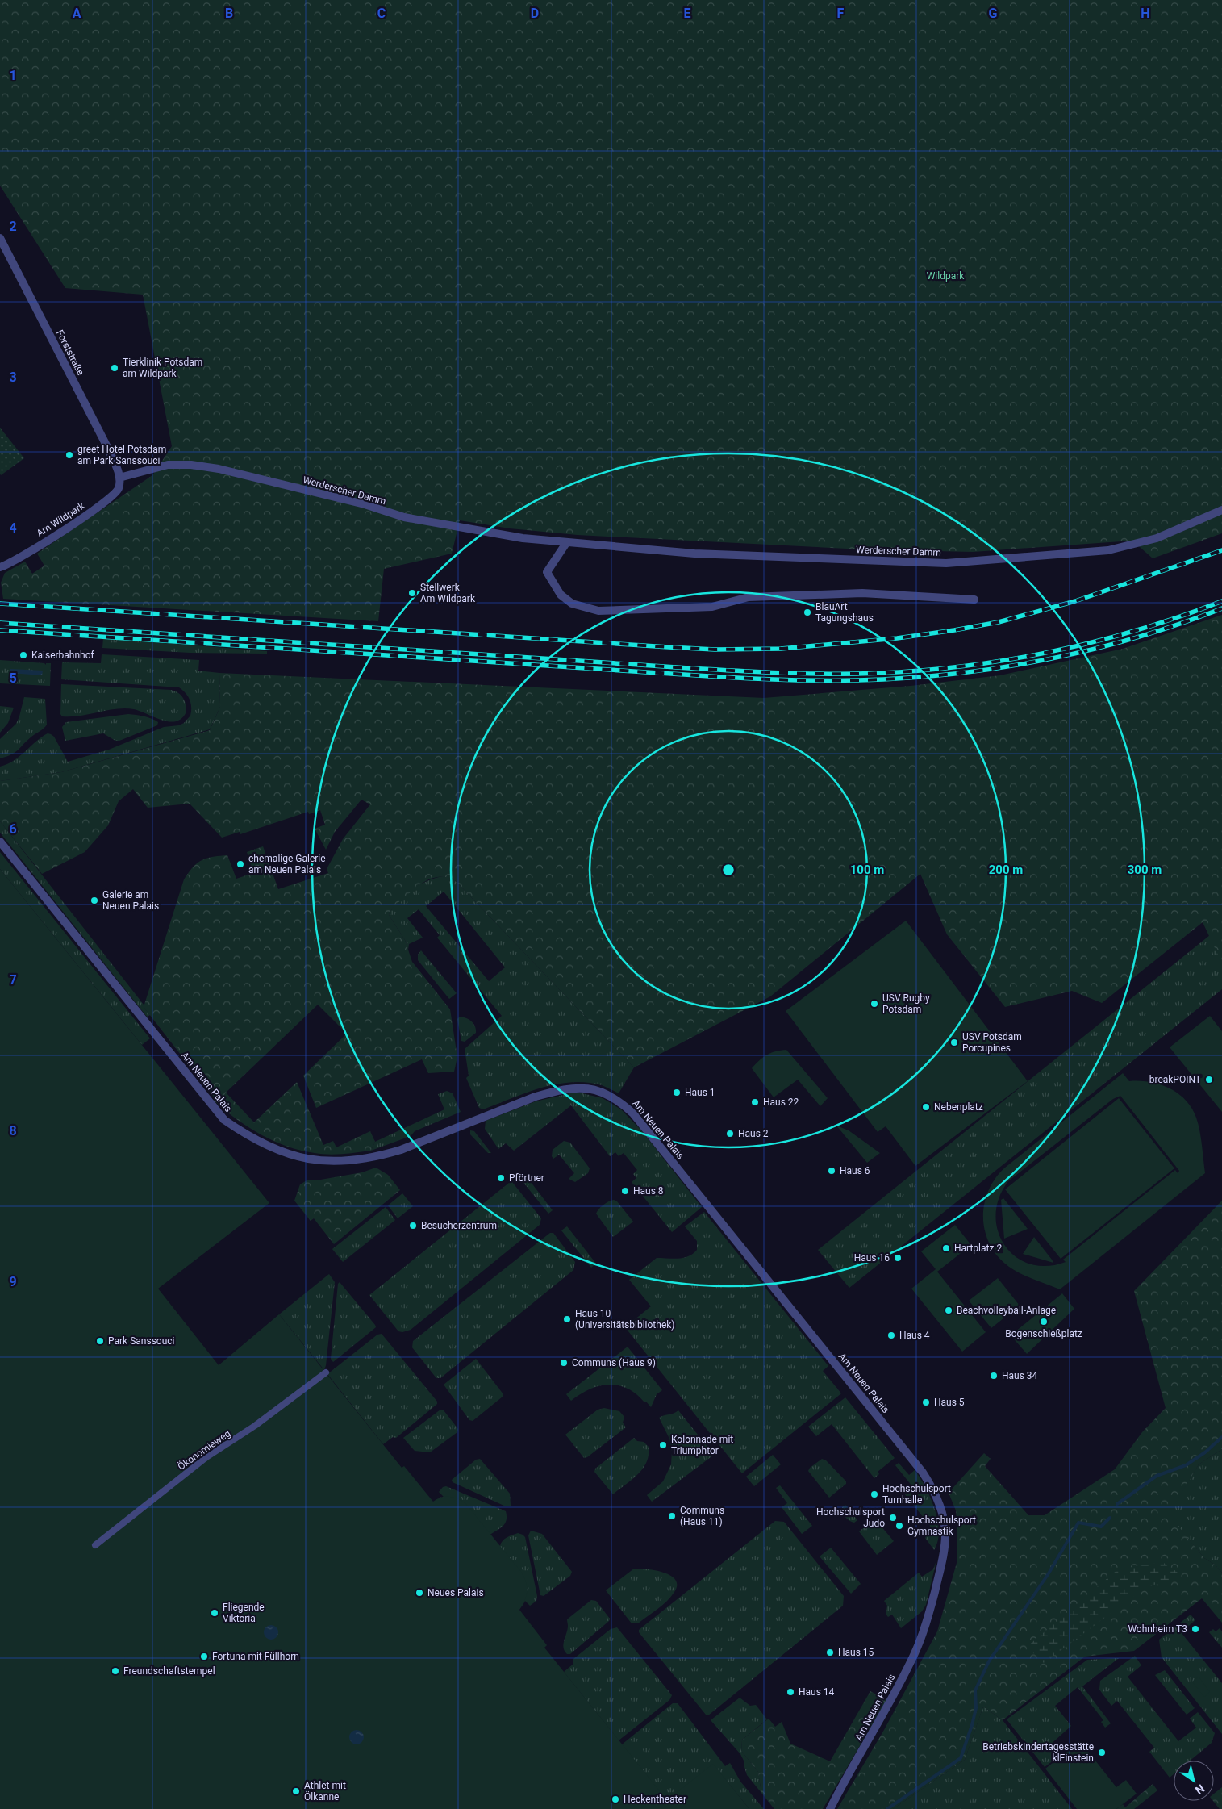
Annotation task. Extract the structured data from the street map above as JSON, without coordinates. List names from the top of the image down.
{
  "streets": {
    "street": [
      "Forststraße",
      "Werderscher Damm",
      "Am Wildpark",
      "Am Neuen Palais",
      "Ökonomieweg"
    ]
  },
  "crossings": [
    ["Forststraße", "Werderscher Damm"],
    ["Forststraße", "Am Wildpark"],
    ["Werderscher Damm", "Am Wildpark"]
  ],
  "parks": ["Wildpark"],
  "places": [
    "Tierklinik Potsdam am Wildpark",
    "greet Hotel Potsdam am Park Sanssouci",
    "Stellwerk Am Wildpark",
    "BlauArt Tagungshaus",
    "Kaiserbahnhof",
    "ehemalige Galerie am Neuen Palais",
    "Galerie am Neuen Palais",
    "USV Rugby Potsdam",
    "USV Potsdam Porcupines",
    "breakPOINT",
    "Haus 1",
    "Haus 22",
    "Nebenplatz",
    "Haus 2",
    "Haus 6",
    "Pförtner",
    "Haus 8",
    "Besucherzentrum",
    "Hartplatz 2",
    "Haus 16",
    "Beachvolleyball-Anlage",
    "Haus 10 (Universitätsbibliothek)",
    "Bogenschießplatz",
    "Haus 4",
    "Park Sanssouci",
    "Communs (Haus 9)",
    "Haus 34",
    "Haus 5",
    "Kolonnade mit Triumphtor",
    "Hochschulsport Turnhalle",
    "Communs (Haus 11)",
    "Hochschulsport Judo",
    "Hochschulsport Gymnastik",
    "Neues Palais",
    "Fliegende Viktoria",
    "Wohnheim T3",
    "Haus 15",
    "Fortuna mit Füllhorn",
    "Freundschaftstempel",
    "Haus 14",
    "Betriebskindertagesstätte klEinstein",
    "Athlet mit Ölkanne",
    "Heckentheater"
  ],
  "north": "bottom right",
  "grid": {
    "columns": [
      "A",
      "B",
      "C",
      "D",
      "E",
      "F",
      "G",
      "H"
    ],
    "rows": [
      "1",
      "2",
      "3",
      "4",
      "5",
      "6",
      "7",
      "8",
      "9"
    ]
  },
  "rings": ["100 m", "200 m", "300 m"]
}
